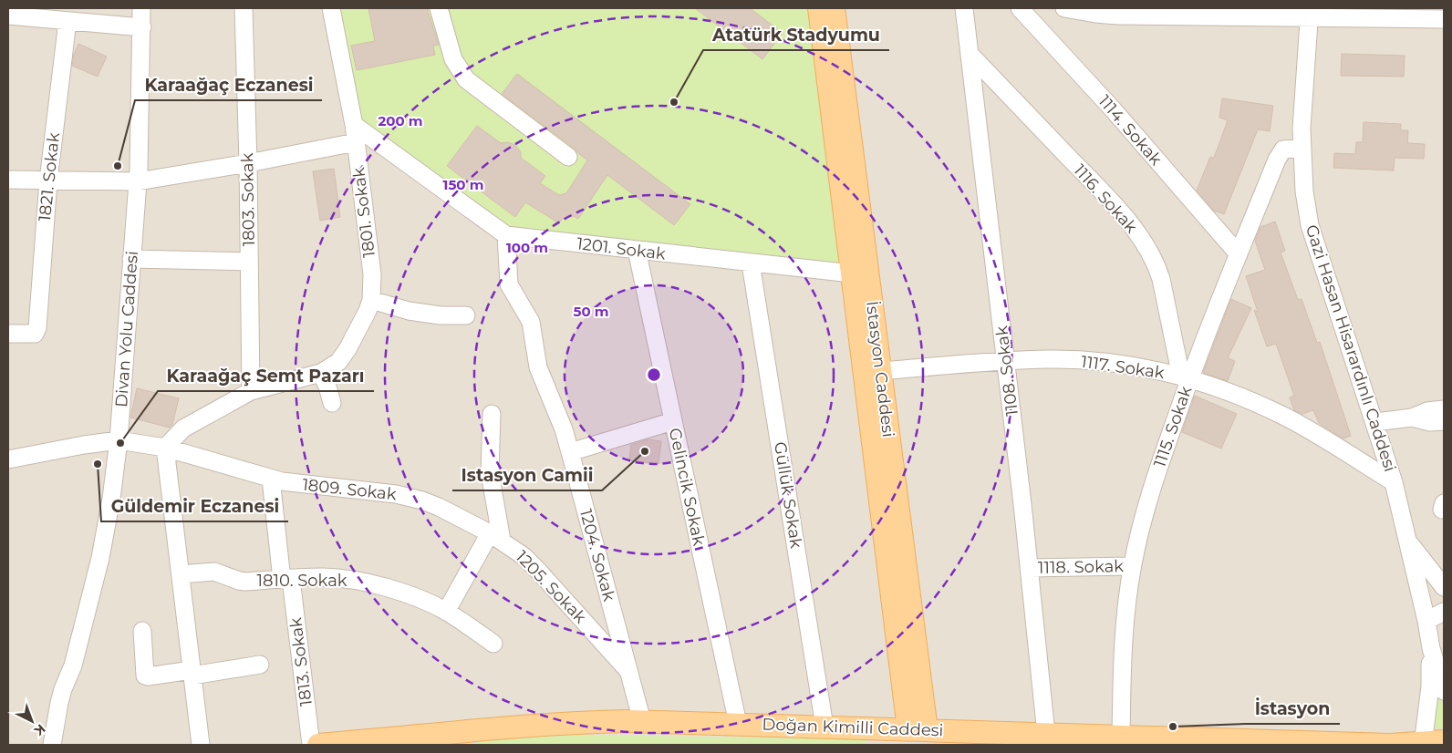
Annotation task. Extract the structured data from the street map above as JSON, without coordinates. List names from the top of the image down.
{
  "streets": {
    "main road": ["İstasyon Caddesi", "Doğan Kimilli Caddesi"],
    "street": [
      "1114. Sokak",
      "1821. Sokak",
      "1116. Sokak",
      "1803. Sokak",
      "1801. Sokak",
      "1201. Sokak",
      "Divan Yolu Caddesi",
      "Gazi Hasan Hisarardınlı Caddesi",
      "1117. Sokak",
      "1108. Sokak",
      "1115. Sokak",
      "Gelincik Sokak",
      "1809. Sokak",
      "Güllük Sokak",
      "1204. Sokak",
      "1118. Sokak",
      "1810. Sokak",
      "1205. Sokak",
      "1813. Sokak"
    ]
  },
  "crossings": [
    ["1114. Sokak", "1115. Sokak"],
    ["1116. Sokak", "1117. Sokak"],
    ["1116. Sokak", "1108. Sokak"],
    ["1116. Sokak", "1115. Sokak"],
    ["1801. Sokak", "1201. Sokak"],
    ["1201. Sokak", "İstasyon Caddesi"],
    ["1201. Sokak", "Gelincik Sokak"],
    ["1201. Sokak", "Güllük Sokak"],
    ["1201. Sokak", "1204. Sokak"],
    ["Gazi Hasan Hisarardınlı Caddesi", "1117. Sokak"],
    ["Gazi Hasan Hisarardınlı Caddesi", "1115. Sokak"],
    ["Gazi Hasan Hisarardınlı Caddesi", "Doğan Kimilli Caddesi"],
    ["1117. Sokak", "İstasyon Caddesi"],
    ["1117. Sokak", "1108. Sokak"],
    ["1117. Sokak", "1115. Sokak"],
    ["İstasyon Caddesi", "Doğan Kimilli Caddesi"],
    ["1108. Sokak", "1118. Sokak"],
    ["1108. Sokak", "Doğan Kimilli Caddesi"],
    ["1115. Sokak", "1118. Sokak"],
    ["1115. Sokak", "Doğan Kimilli Caddesi"],
    ["Gelincik Sokak", "Doğan Kimilli Caddesi"],
    ["1809. Sokak", "1205. Sokak"],
    ["1809. Sokak", "1813. Sokak"],
    ["Güllük Sokak", "Doğan Kimilli Caddesi"],
    ["1204. Sokak", "1205. Sokak"],
    ["1204. Sokak", "Doğan Kimilli Caddesi"],
    ["1810. Sokak", "1813. Sokak"]
  ],
  "places": [
    "Atatürk Stadyumu",
    "Karaağaç Eczanesi",
    "Karaağaç Semt Pazarı",
    "Istasyon Camii",
    "Güldemir Eczanesi",
    "İstasyon"
  ],
  "north": "bottom right",
  "rings": [
    "200 m",
    "150 m",
    "100 m",
    "50 m"
  ]
}
